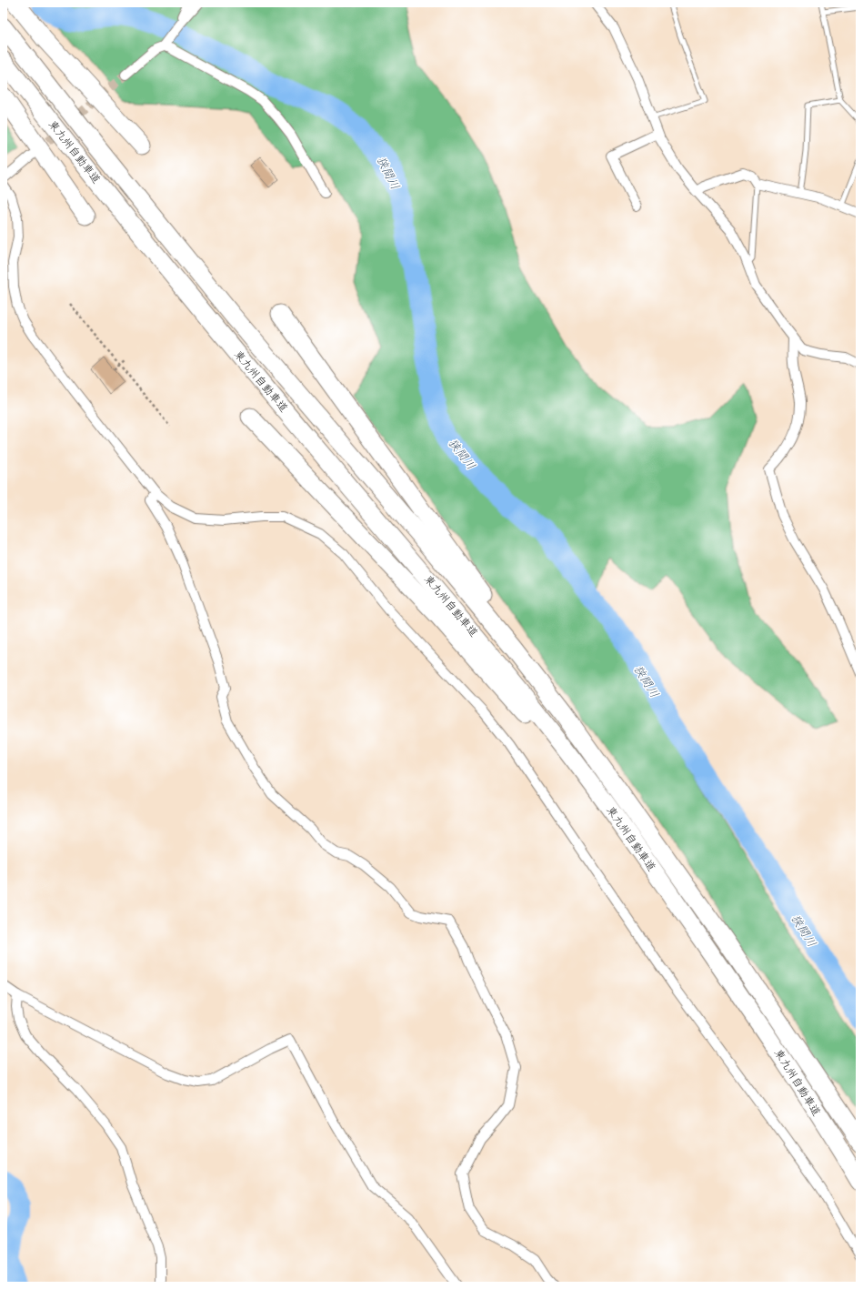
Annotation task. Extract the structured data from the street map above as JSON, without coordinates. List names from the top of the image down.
{
  "streets": {
    "highway": ["東九州自動車道"]
  },
  "water": ["狭間川"]
}
